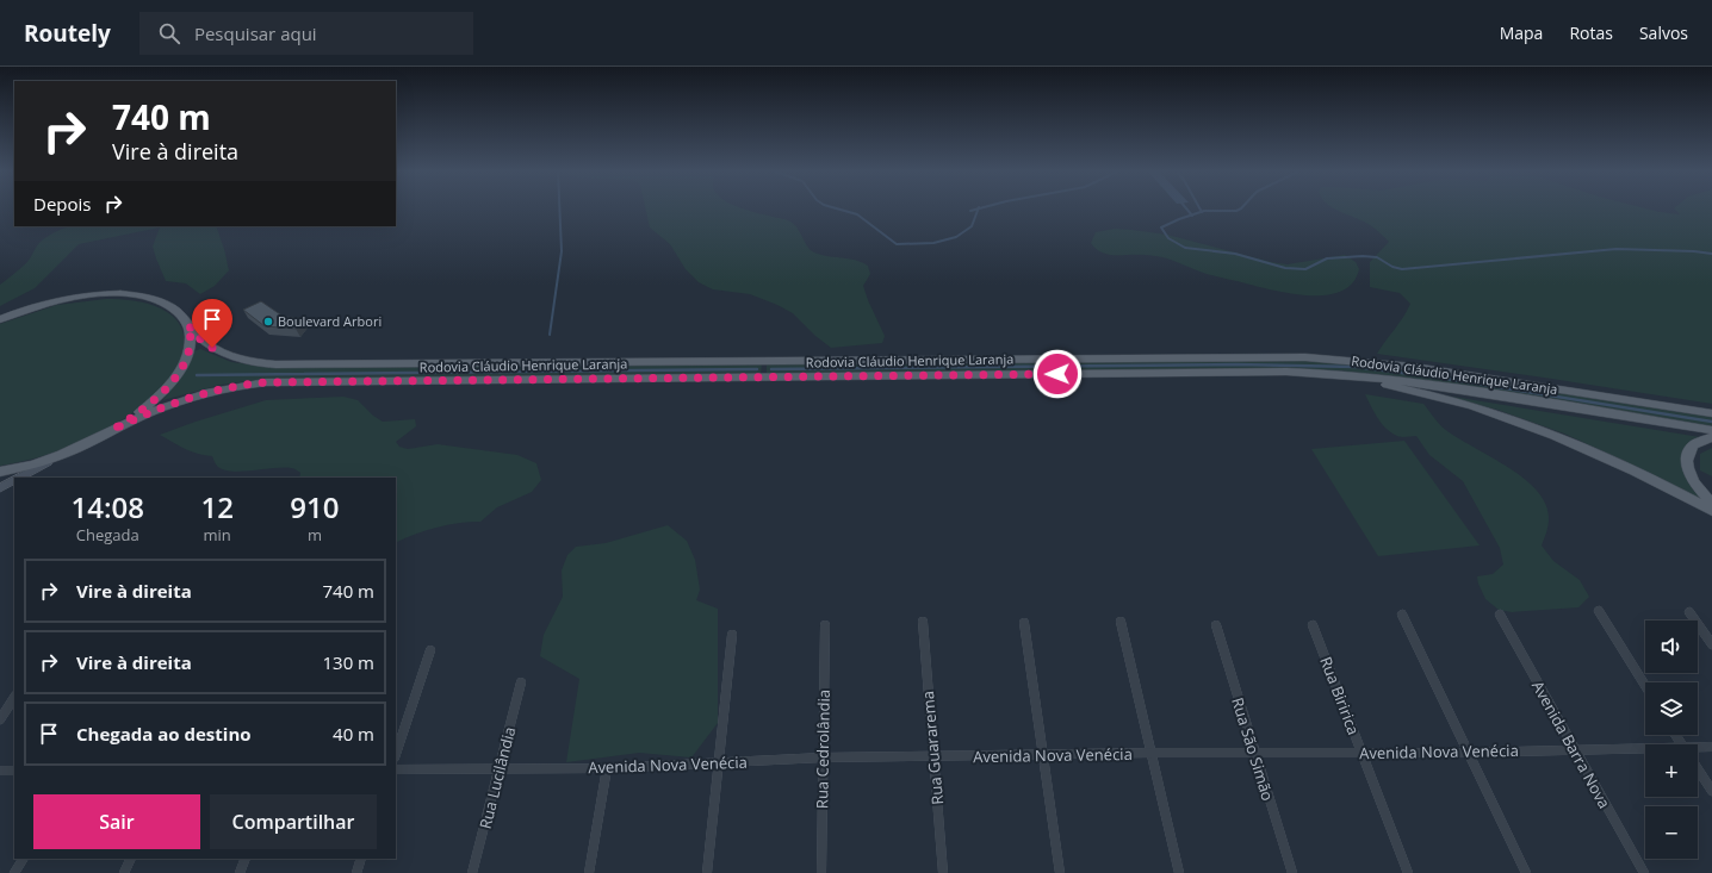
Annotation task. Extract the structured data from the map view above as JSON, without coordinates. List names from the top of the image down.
{
  "streets": {
    "main road": ["Rodovia Cláudio Henrique Laranja"],
    "street": [
      "Rua Biririca",
      "Avenida Barra Nova",
      "Rua Guararema",
      "Rua Cedrolândia",
      "Rua São Simão",
      "Avenida Nova Venécia",
      "Rua Lucilândia"
    ]
  },
  "crossings": [
    ["Rua Biririca", "Avenida Nova Venécia"],
    ["Avenida Barra Nova", "Avenida Nova Venécia"],
    ["Rua Guararema", "Avenida Nova Venécia"],
    ["Rua Cedrolândia", "Avenida Nova Venécia"],
    ["Rua São Simão", "Avenida Nova Venécia"],
    ["Avenida Nova Venécia", "Rua Lucilândia"]
  ],
  "places": ["Boulevard Arbori"],
  "page": {
    "header": "Routely",
    "search": "Pesquisar aqui",
    "nav": ["Mapa", "Rotas", "Salvos"],
    "turn": ["740 m", "Vire à direita"],
    "then": "Depois",
    "eta": [
      "14:08",
      "Chegada",
      "12",
      "min",
      "910",
      "m"
    ],
    "list": [
      {
        "name": "Vire à direita",
        "value": "740 m"
      },
      {
        "name": "Vire à direita",
        "value": "130 m"
      },
      {
        "name": "Chegada ao destino",
        "value": "40 m"
      }
    ],
    "map_buttons": ["+", "−"],
    "buttons": ["Sair", "Compartilhar"]
  }
}
